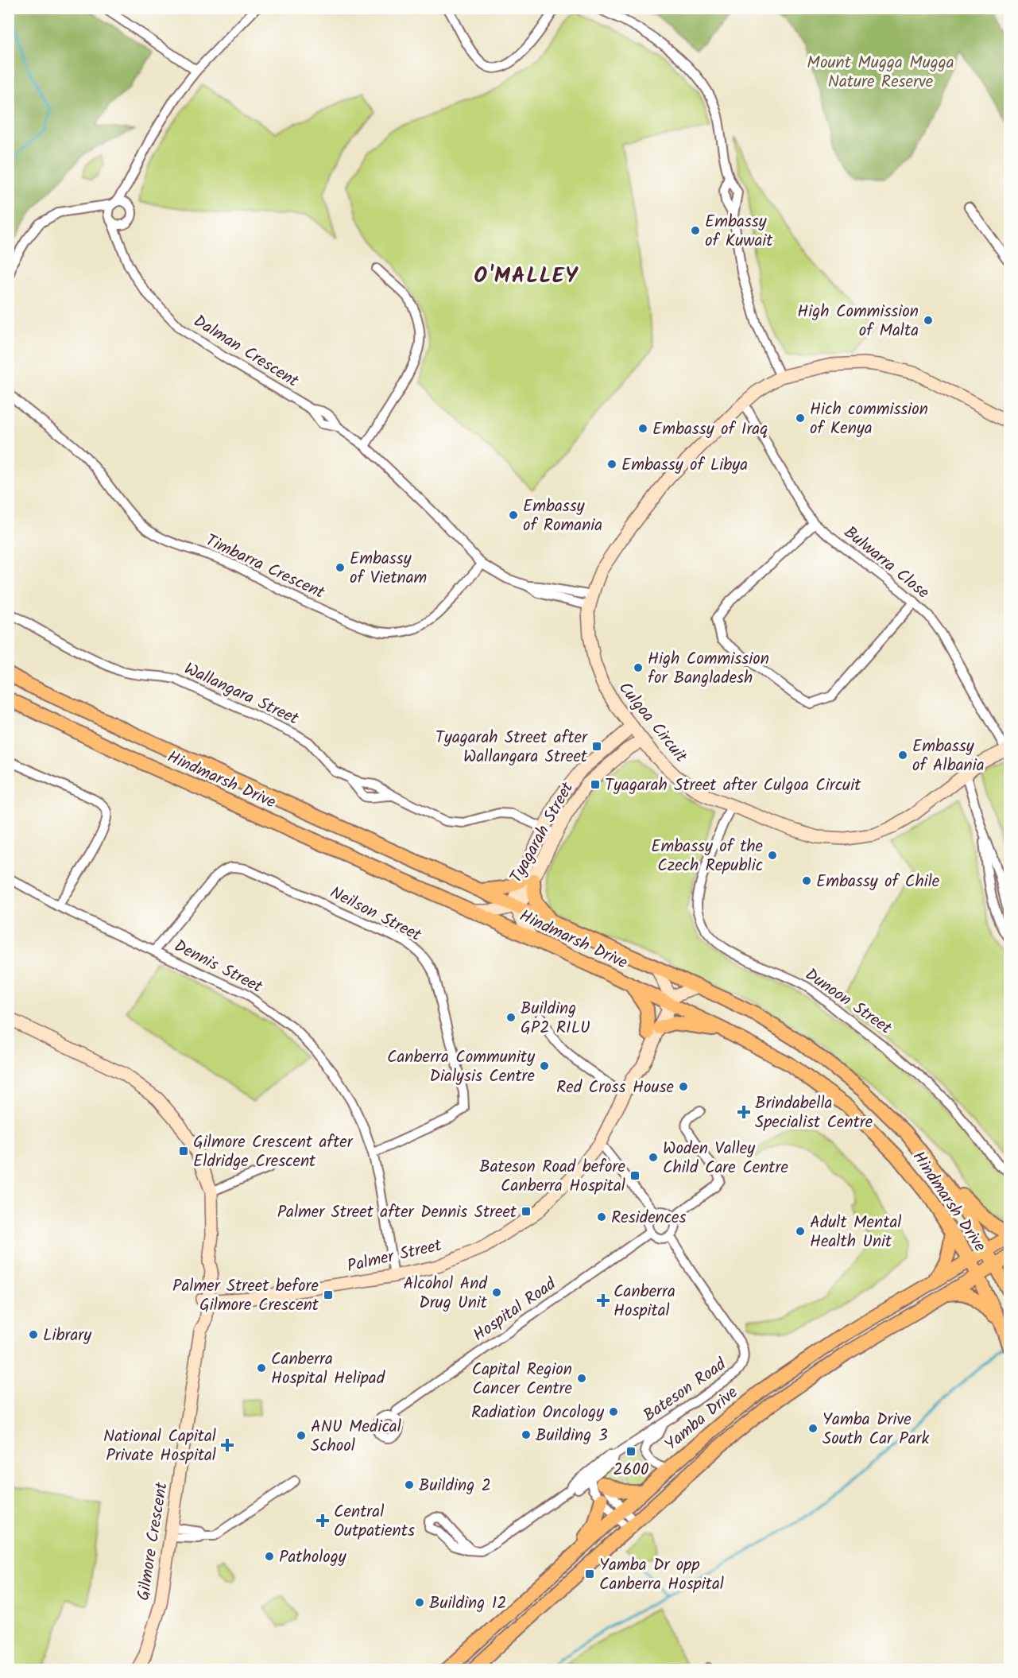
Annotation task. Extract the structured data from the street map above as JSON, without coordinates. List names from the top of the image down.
{
  "streets": {
    "main road": ["Hindmarsh Drive", "Yamba Drive"],
    "street": [
      "Dalman Crescent",
      "Bulwarra Close",
      "Timbarra Crescent",
      "Wallangara Street",
      "Culgoa Circuit",
      "Tyagarah Street",
      "Neilson Street",
      "Dennis Street",
      "Dunoon Street",
      "Palmer Street",
      "Hospital Road",
      "Bateson Road",
      "Gilmore Crescent"
    ]
  },
  "crossings": [
    ["Dalman Crescent", "Timbarra Crescent"],
    ["Dalman Crescent", "Culgoa Circuit"],
    ["Bulwarra Close", "Culgoa Circuit"],
    ["Wallangara Street", "Tyagarah Street"],
    ["Culgoa Circuit", "Tyagarah Street"],
    ["Culgoa Circuit", "Dunoon Street"],
    ["Hindmarsh Drive", "Tyagarah Street"],
    ["Hindmarsh Drive", "Palmer Street"],
    ["Hindmarsh Drive", "Yamba Drive"],
    ["Neilson Street", "Dennis Street"],
    ["Dennis Street", "Palmer Street"],
    ["Palmer Street", "Gilmore Crescent"],
    ["Hospital Road", "Bateson Road"]
  ],
  "districts": ["O'MALLEY"],
  "parks": ["Mount Mugga Mugga Nature Reserve"],
  "places": {
    "other": [
      "Embassy of Kuwait",
      "High Commission of Malta",
      "Hich commission of Kenya",
      "Embassy of Iraq",
      "Embassy of Libya",
      "Embassy of Romania",
      "Embassy of Vietnam",
      "High Commission for Bangladesh",
      "Embassy of Albania",
      "Embassy of the Czech Republic",
      "Embassy of Chile",
      "Building GP2 RILU",
      "Canberra Community Dialysis Centre",
      "Red Cross House",
      "Woden Valley Child Care Centre",
      "Residences",
      "Adult Mental Health Unit",
      "Alcohol And Drug Unit",
      "Library",
      "Canberra Hospital Helipad",
      "Capital Region Cancer Centre",
      "Radiation Oncology",
      "Yamba Drive South Car Park",
      "Building 3",
      "ANU Medical School",
      "Building 2",
      "Pathology",
      "Building 12"
    ],
    "transit": [
      "Tyagarah Street after Wallangara Street",
      "Tyagarah Street after Culgoa Circuit",
      "Gilmore Crescent after Eldridge Crescent",
      "Bateson Road before Canberra Hospital",
      "Palmer Street after Dennis Street",
      "Palmer Street before Gilmore Crescent",
      "2600",
      "Yamba Dr opp Canberra Hospital"
    ],
    "health": [
      "Brindabella Specialist Centre",
      "Canberra Hospital",
      "National Capital Private Hospital",
      "Central Outpatients"
    ]
  }
}
